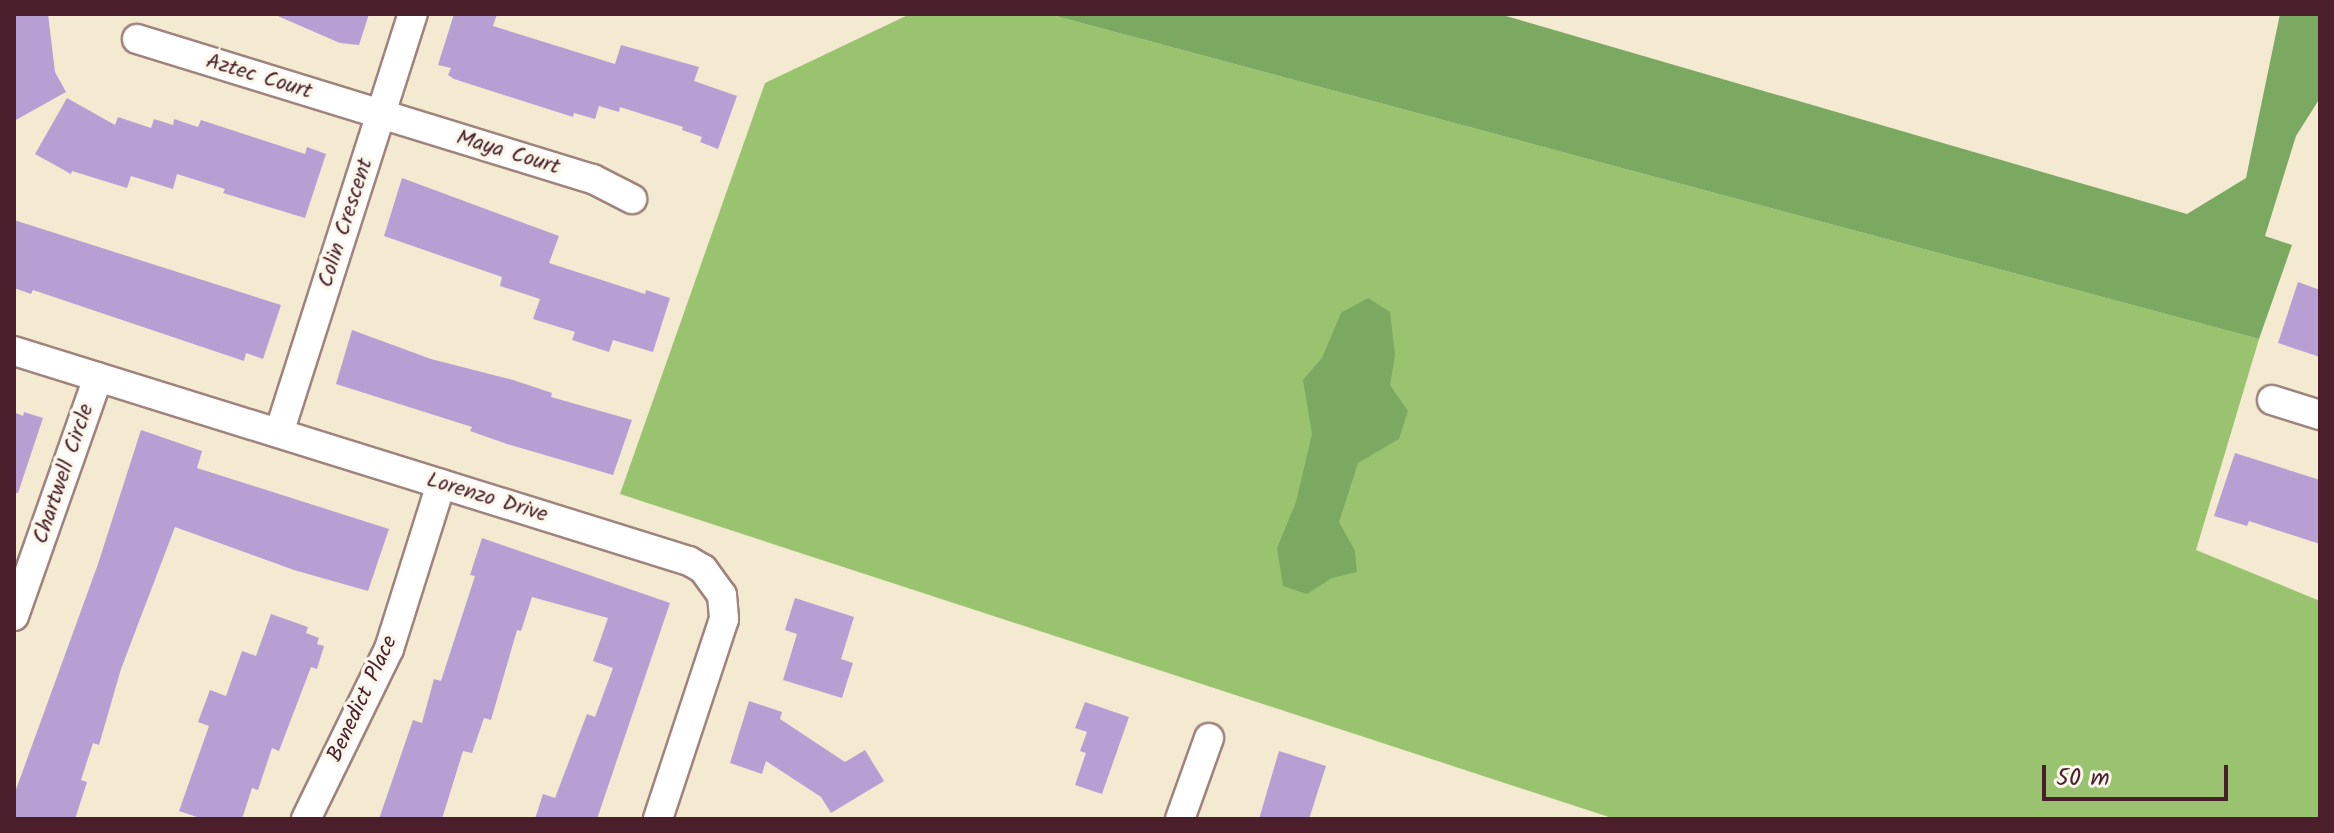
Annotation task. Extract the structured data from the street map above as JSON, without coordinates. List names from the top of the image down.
{
  "streets": {
    "street": [
      "Aztec Court",
      "Maya Court",
      "Colin Crescent",
      "Chartwell Circle",
      "Lorenzo Drive",
      "Benedict Place"
    ]
  },
  "crossings": [
    ["Aztec Court", "Maya Court"],
    ["Aztec Court", "Colin Crescent"],
    ["Maya Court", "Colin Crescent"],
    ["Colin Crescent", "Lorenzo Drive"],
    ["Chartwell Circle", "Lorenzo Drive"],
    ["Lorenzo Drive", "Benedict Place"]
  ],
  "scale_bar": "50 m"
}
